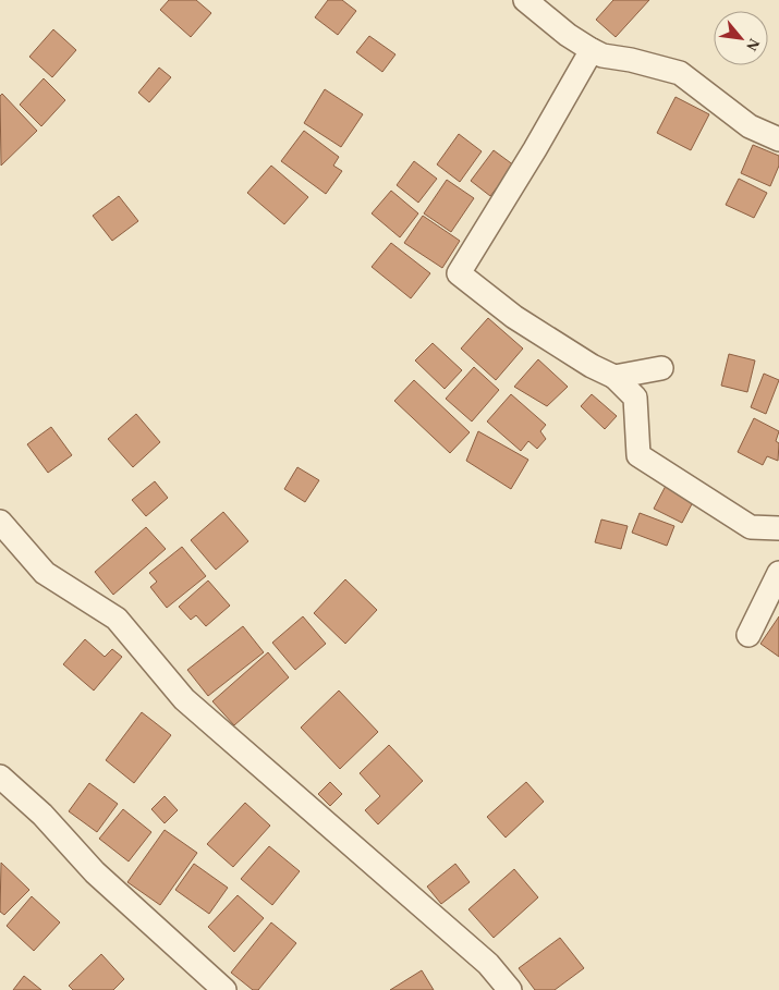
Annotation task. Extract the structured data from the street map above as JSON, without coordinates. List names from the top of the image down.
{
  "north": "bottom right"
}
